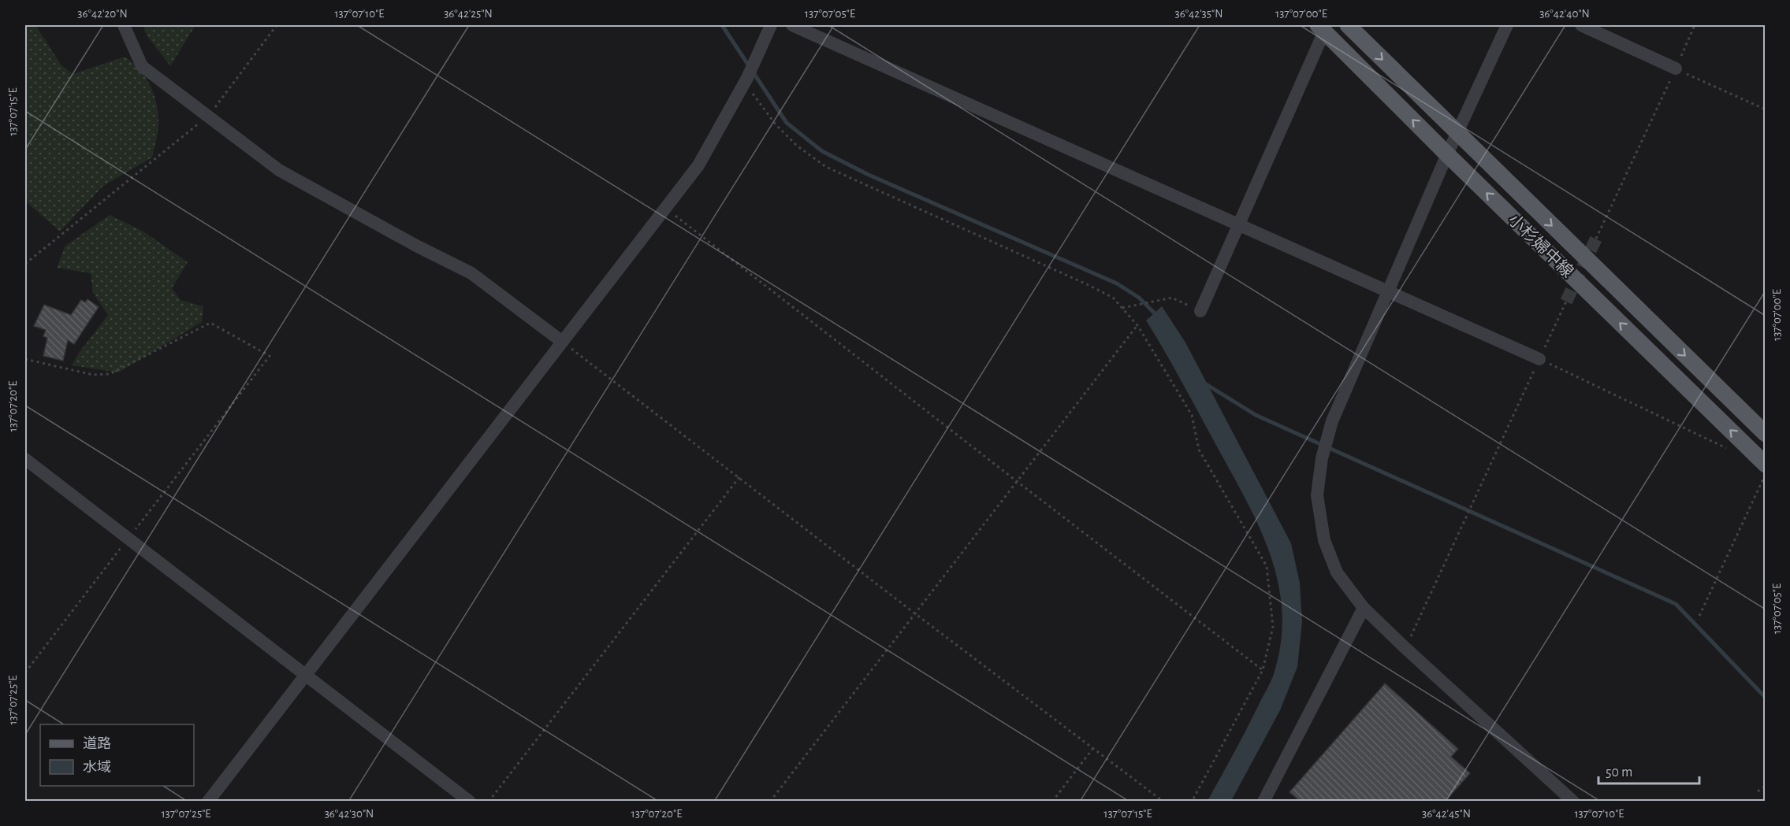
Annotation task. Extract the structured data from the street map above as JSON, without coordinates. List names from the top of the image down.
{
  "streets": {
    "main road": ["小杉婦中線"]
  },
  "legend": ["道路", "水域"],
  "scale_bar": "50 m",
  "coordinates": [
    "36°42'20\"N",
    "137°07'10\"E",
    "36°42'25\"N",
    "137°07'05\"E",
    "36°42'35\"N",
    "137°07'00\"E",
    "36°42'40\"N",
    "137°07'15\"E",
    "137°07'20\"E",
    "137°07'25\"E",
    "36°42'30\"N",
    "36°42'45\"N"
  ]
}
